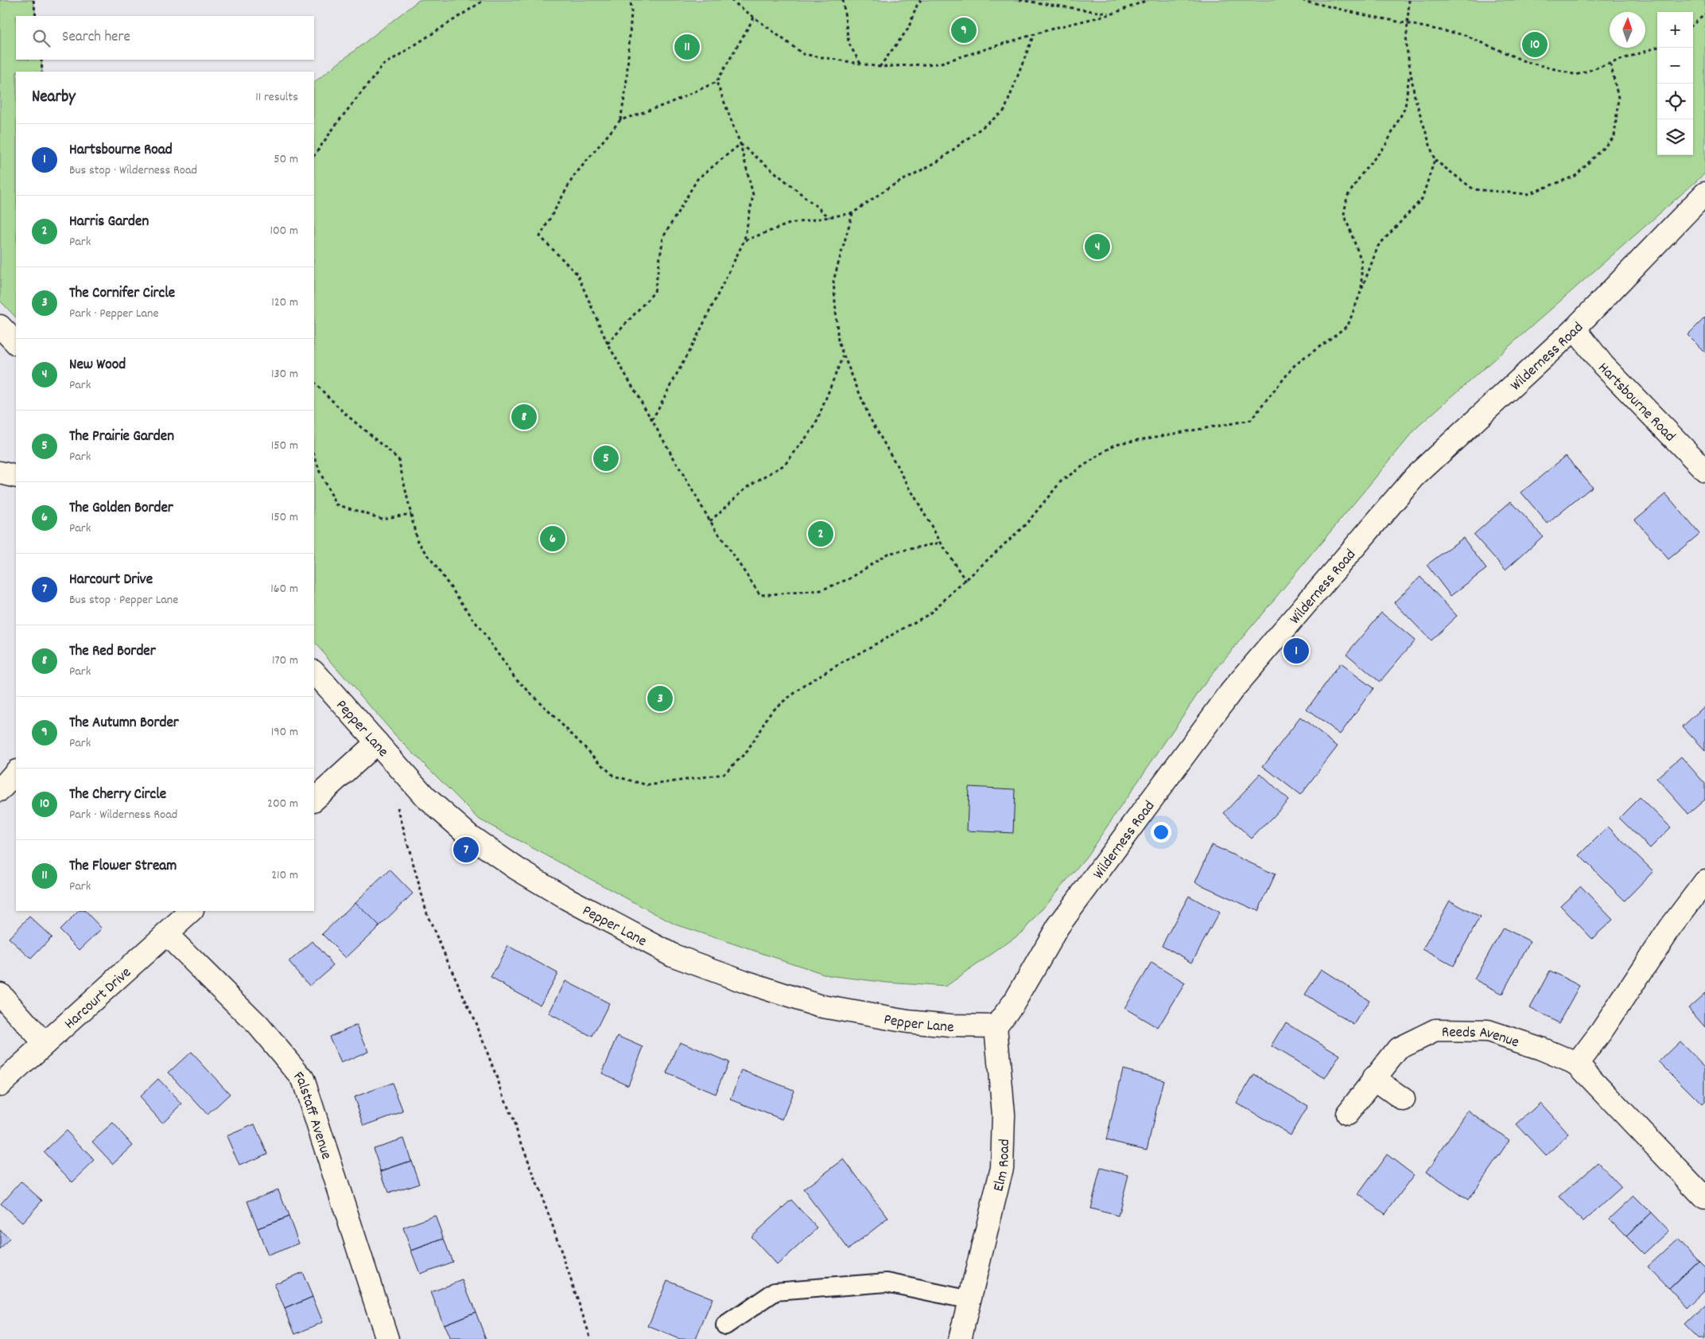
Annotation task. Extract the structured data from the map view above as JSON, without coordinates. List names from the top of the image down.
{
  "streets": {
    "street": [
      "Wilderness Road",
      "Hartsbourne Road",
      "Pepper Lane",
      "Harcourt Drive",
      "Reeds Avenue",
      "Falstaff Avenue",
      "Elm Road"
    ]
  },
  "crossings": [
    ["Wilderness Road", "Hartsbourne Road"],
    ["Wilderness Road", "Pepper Lane"],
    ["Wilderness Road", "Elm Road"],
    ["Pepper Lane", "Elm Road"],
    ["Harcourt Drive", "Falstaff Avenue"]
  ],
  "north": "top",
  "page": {
    "map_buttons": ["+", "−"],
    "pins": [
      "9",
      "10",
      "11",
      "4",
      "8",
      "5",
      "2",
      "6",
      "1",
      "3",
      "7"
    ],
    "search": "Search here",
    "heading": ["Nearby", "11 results"],
    "list": [
      {
        "mark": "1",
        "name": "Hartsbourne Road",
        "note": "Bus stop · Wilderness Road",
        "value": "50 m"
      },
      {
        "mark": "2",
        "name": "Harris Garden",
        "note": "Park",
        "value": "100 m"
      },
      {
        "mark": "3",
        "name": "The Cornifer Circle",
        "note": "Park · Pepper Lane",
        "value": "120 m"
      },
      {
        "mark": "4",
        "name": "New Wood",
        "note": "Park",
        "value": "130 m"
      },
      {
        "mark": "5",
        "name": "The Prairie Garden",
        "note": "Park",
        "value": "150 m"
      },
      {
        "mark": "6",
        "name": "The Golden Border",
        "note": "Park",
        "value": "150 m"
      },
      {
        "mark": "7",
        "name": "Harcourt Drive",
        "note": "Bus stop · Pepper Lane",
        "value": "160 m"
      },
      {
        "mark": "8",
        "name": "The Red Border",
        "note": "Park",
        "value": "170 m"
      },
      {
        "mark": "9",
        "name": "The Autumn Border",
        "note": "Park",
        "value": "190 m"
      },
      {
        "mark": "10",
        "name": "The Cherry Circle",
        "note": "Park · Wilderness Road",
        "value": "200 m"
      },
      {
        "mark": "11",
        "name": "The Flower Stream",
        "note": "Park",
        "value": "210 m"
      }
    ]
  }
}
